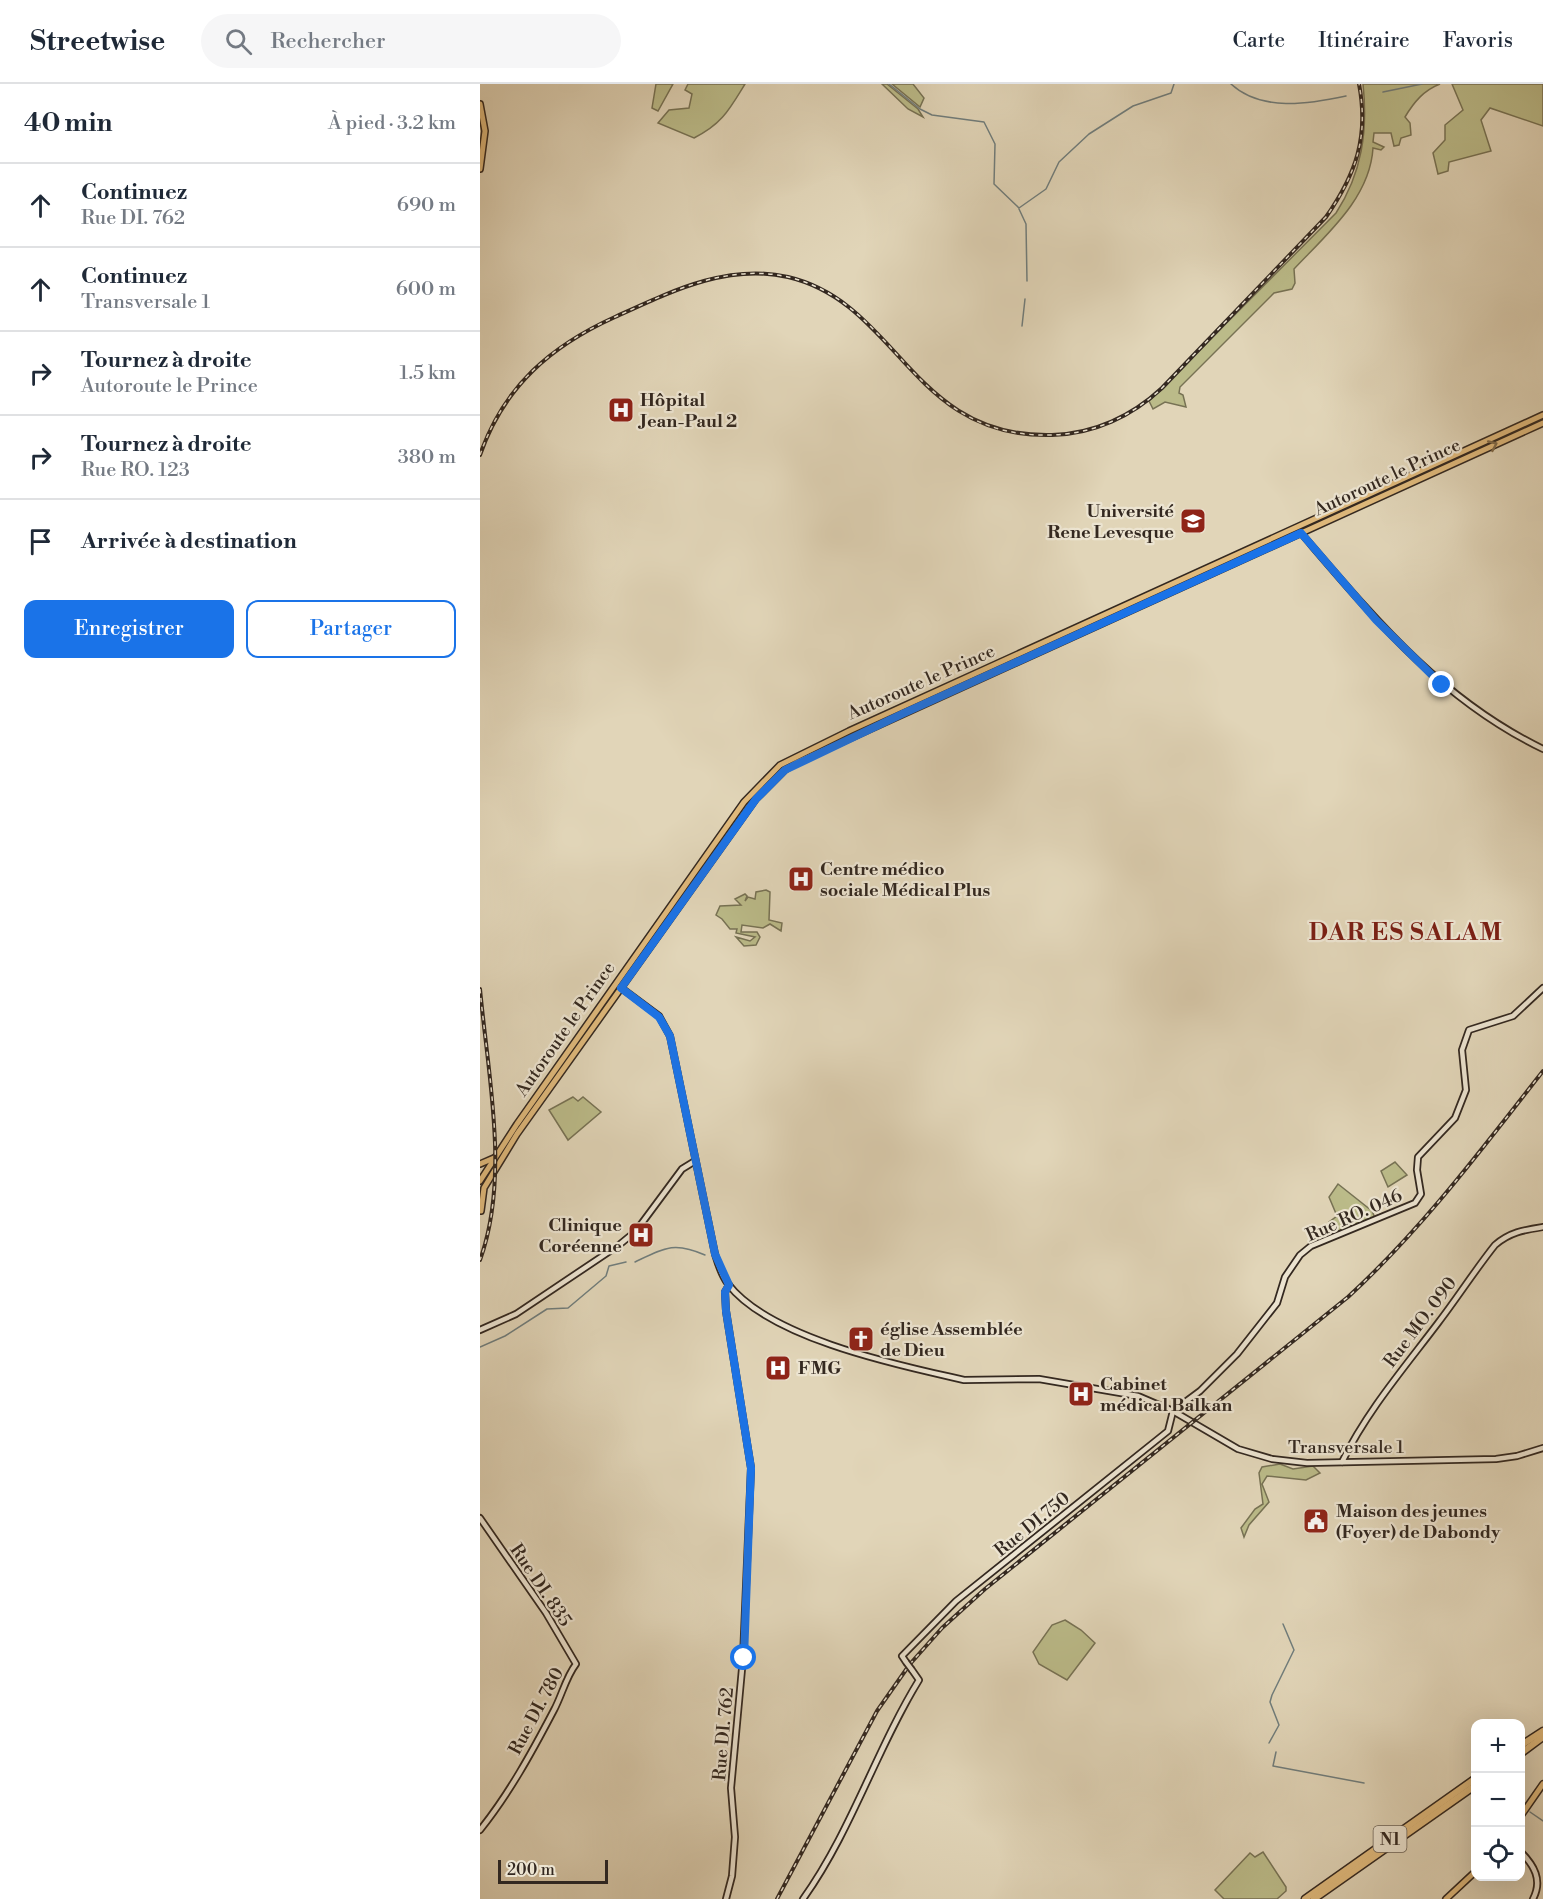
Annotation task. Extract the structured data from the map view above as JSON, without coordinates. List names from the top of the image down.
{
  "streets": {
    "highway": ["N1"],
    "main road": ["Autoroute le Prince"],
    "street": [
      "Rue RO. 046",
      "Rue MO. 090",
      "Transversale 1",
      "Rue DI.750",
      "Rue DI. 835",
      "Rue DI. 780",
      "Rue DI. 762"
    ]
  },
  "crossings": [
    ["Autoroute le Prince", "Transversale 1"],
    ["Rue RO. 046", "Transversale 1"],
    ["Rue RO. 046", "Rue DI.750"],
    ["Rue MO. 090", "Transversale 1"],
    ["Transversale 1", "Rue DI.750"],
    ["Transversale 1", "Rue DI. 762"],
    ["Rue DI. 835", "Rue DI. 780"]
  ],
  "districts": ["DAR ES SALAM"],
  "places": {
    "hospital": [
      "Hôpital Jean-Paul 2",
      "Centre médico sociale Médical Plus",
      "Clinique Coréenne",
      "FMG",
      "Cabinet médical Balkan"
    ],
    "school or university": ["Université Rene Levesque"],
    "church": ["église Assemblée de Dieu"],
    "public building": ["Maison des jeunes (Foyer) de Dabondy"]
  },
  "scale_bar": "200 m",
  "page": {
    "header": "Streetwise",
    "search": "Rechercher",
    "nav": ["Carte", "Itinéraire", "Favoris"],
    "heading": ["40 min", "À pied · 3.2 km"],
    "list": [
      ["Continuez", "Rue DI. 762", "690 m"],
      ["Continuez", "Transversale 1", "600 m"],
      ["Tournez à droite", "Autoroute le Prince", "1.5 km"],
      ["Tournez à droite", "Rue RO. 123", "380 m"],
      "Arrivée à destination"
    ],
    "buttons": ["Enregistrer", "Partager"],
    "map_buttons": ["+", "−"],
    "scale": "200 m"
  }
}
